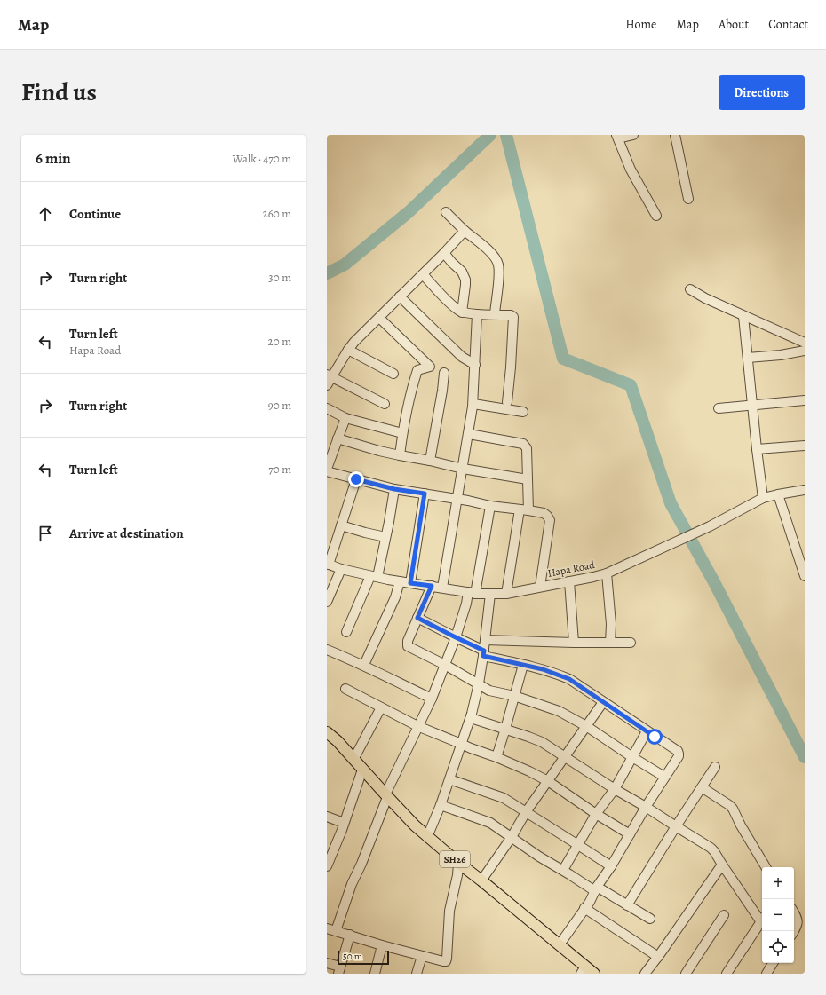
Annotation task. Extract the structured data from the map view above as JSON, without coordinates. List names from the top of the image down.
{
  "streets": {
    "main road": ["SH26"],
    "street": ["Hapa Road"]
  },
  "scale_bar": "50 m",
  "page": {
    "header": "Map",
    "nav": [
      "Home",
      "Map",
      "About",
      "Contact"
    ],
    "title": "Find us",
    "buttons": "Directions",
    "heading": ["6 min", "Walk · 470 m"],
    "list": [
      ["Continue", "260 m"],
      ["Turn right", "30 m"],
      ["Turn left", "Hapa Road", "20 m"],
      ["Turn right", "90 m"],
      ["Turn left", "70 m"],
      "Arrive at destination"
    ],
    "map_buttons": ["+", "−"],
    "scale": "50 m"
  }
}
